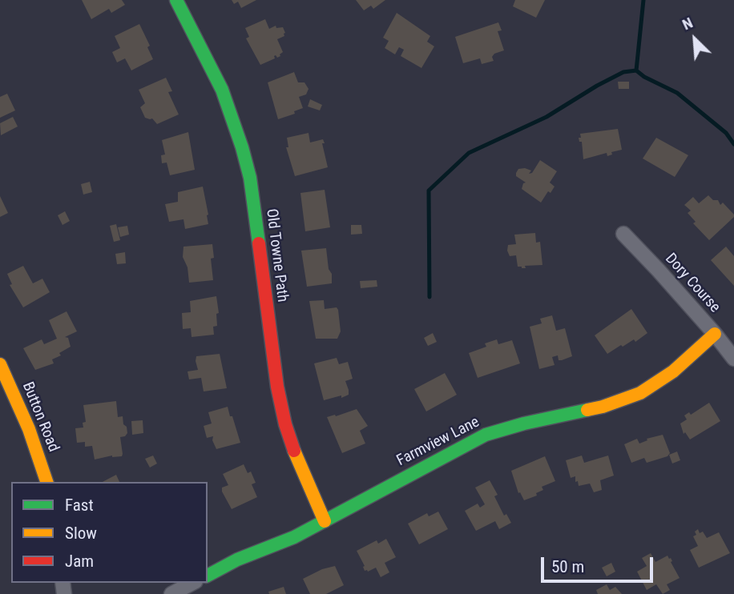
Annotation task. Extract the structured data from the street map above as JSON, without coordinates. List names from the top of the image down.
{
  "streets": {
    "street": [
      "Old Towne Path",
      "Dory Course",
      "Button Road",
      "Farmview Lane"
    ]
  },
  "crossings": [
    ["Old Towne Path", "Farmview Lane"],
    ["Dory Course", "Farmview Lane"]
  ],
  "legend": ["Fast", "Slow", "Jam"],
  "scale_bar": "50 m",
  "north": "top left"
}
